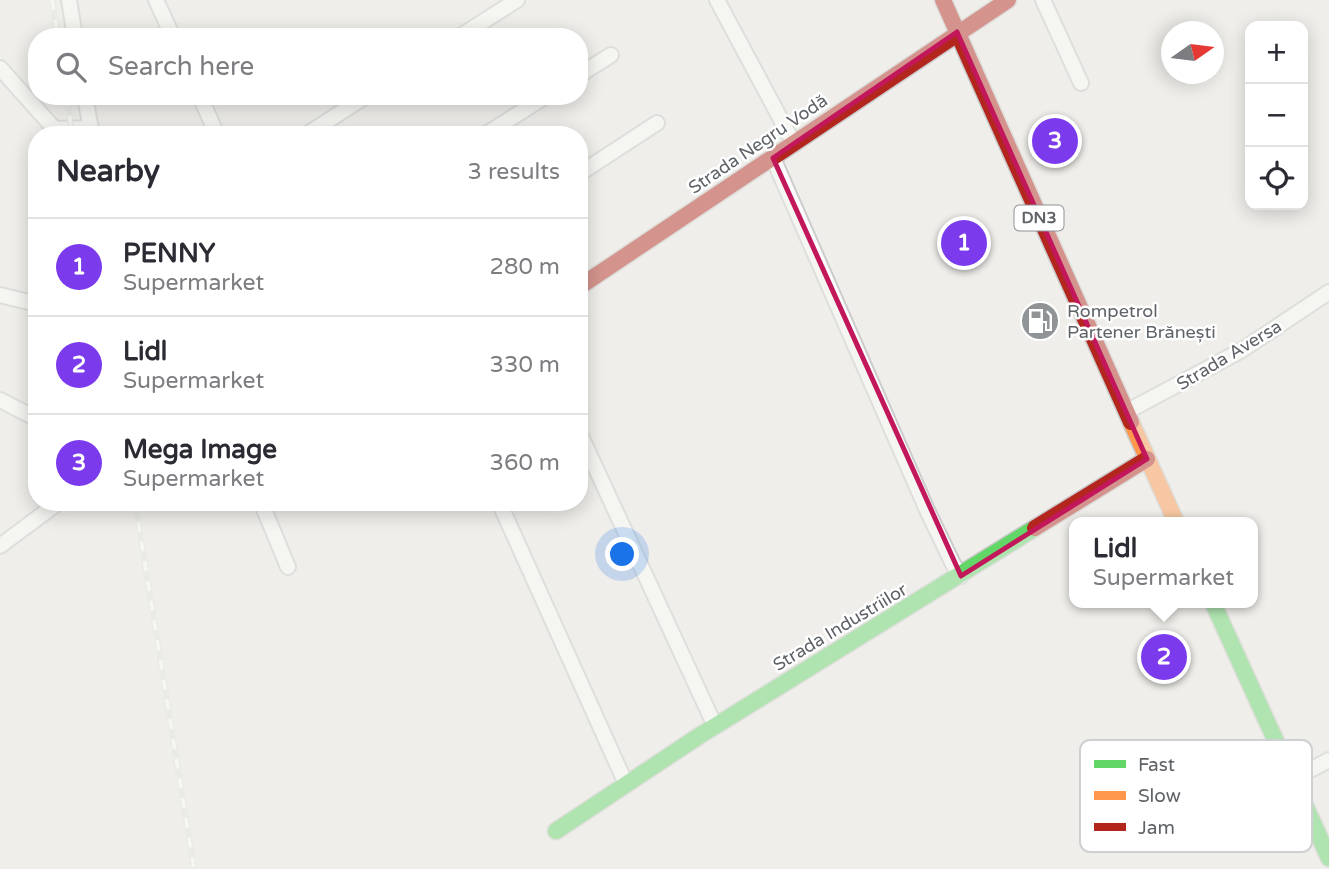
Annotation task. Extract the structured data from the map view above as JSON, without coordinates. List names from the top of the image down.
{
  "streets": {
    "street": [
      "Strada Negru Vodă",
      "DN3",
      "Strada Aversa",
      "Strada Industriilor"
    ]
  },
  "crossings": [
    ["Strada Negru Vodă", "DN3"],
    ["DN3", "Strada Aversa"],
    ["DN3", "Strada Industriilor"]
  ],
  "places": {
    "fuel station": ["Rompetrol Partener Brănești"]
  },
  "legend": ["Fast", "Slow", "Jam"],
  "north": "right",
  "page": {
    "map_buttons": ["+", "−"],
    "search": "Search here",
    "pins": ["3", "1", "2"],
    "heading": ["Nearby", "3 results"],
    "list": [
      {
        "mark": "1",
        "name": "PENNY",
        "note": "Supermarket",
        "value": "280 m"
      },
      {
        "mark": "2",
        "name": "Lidl",
        "note": "Supermarket",
        "value": "330 m"
      },
      {
        "mark": "3",
        "name": "Mega Image",
        "note": "Supermarket",
        "value": "360 m"
      }
    ],
    "popup": ["Lidl", "Supermarket"]
  }
}
